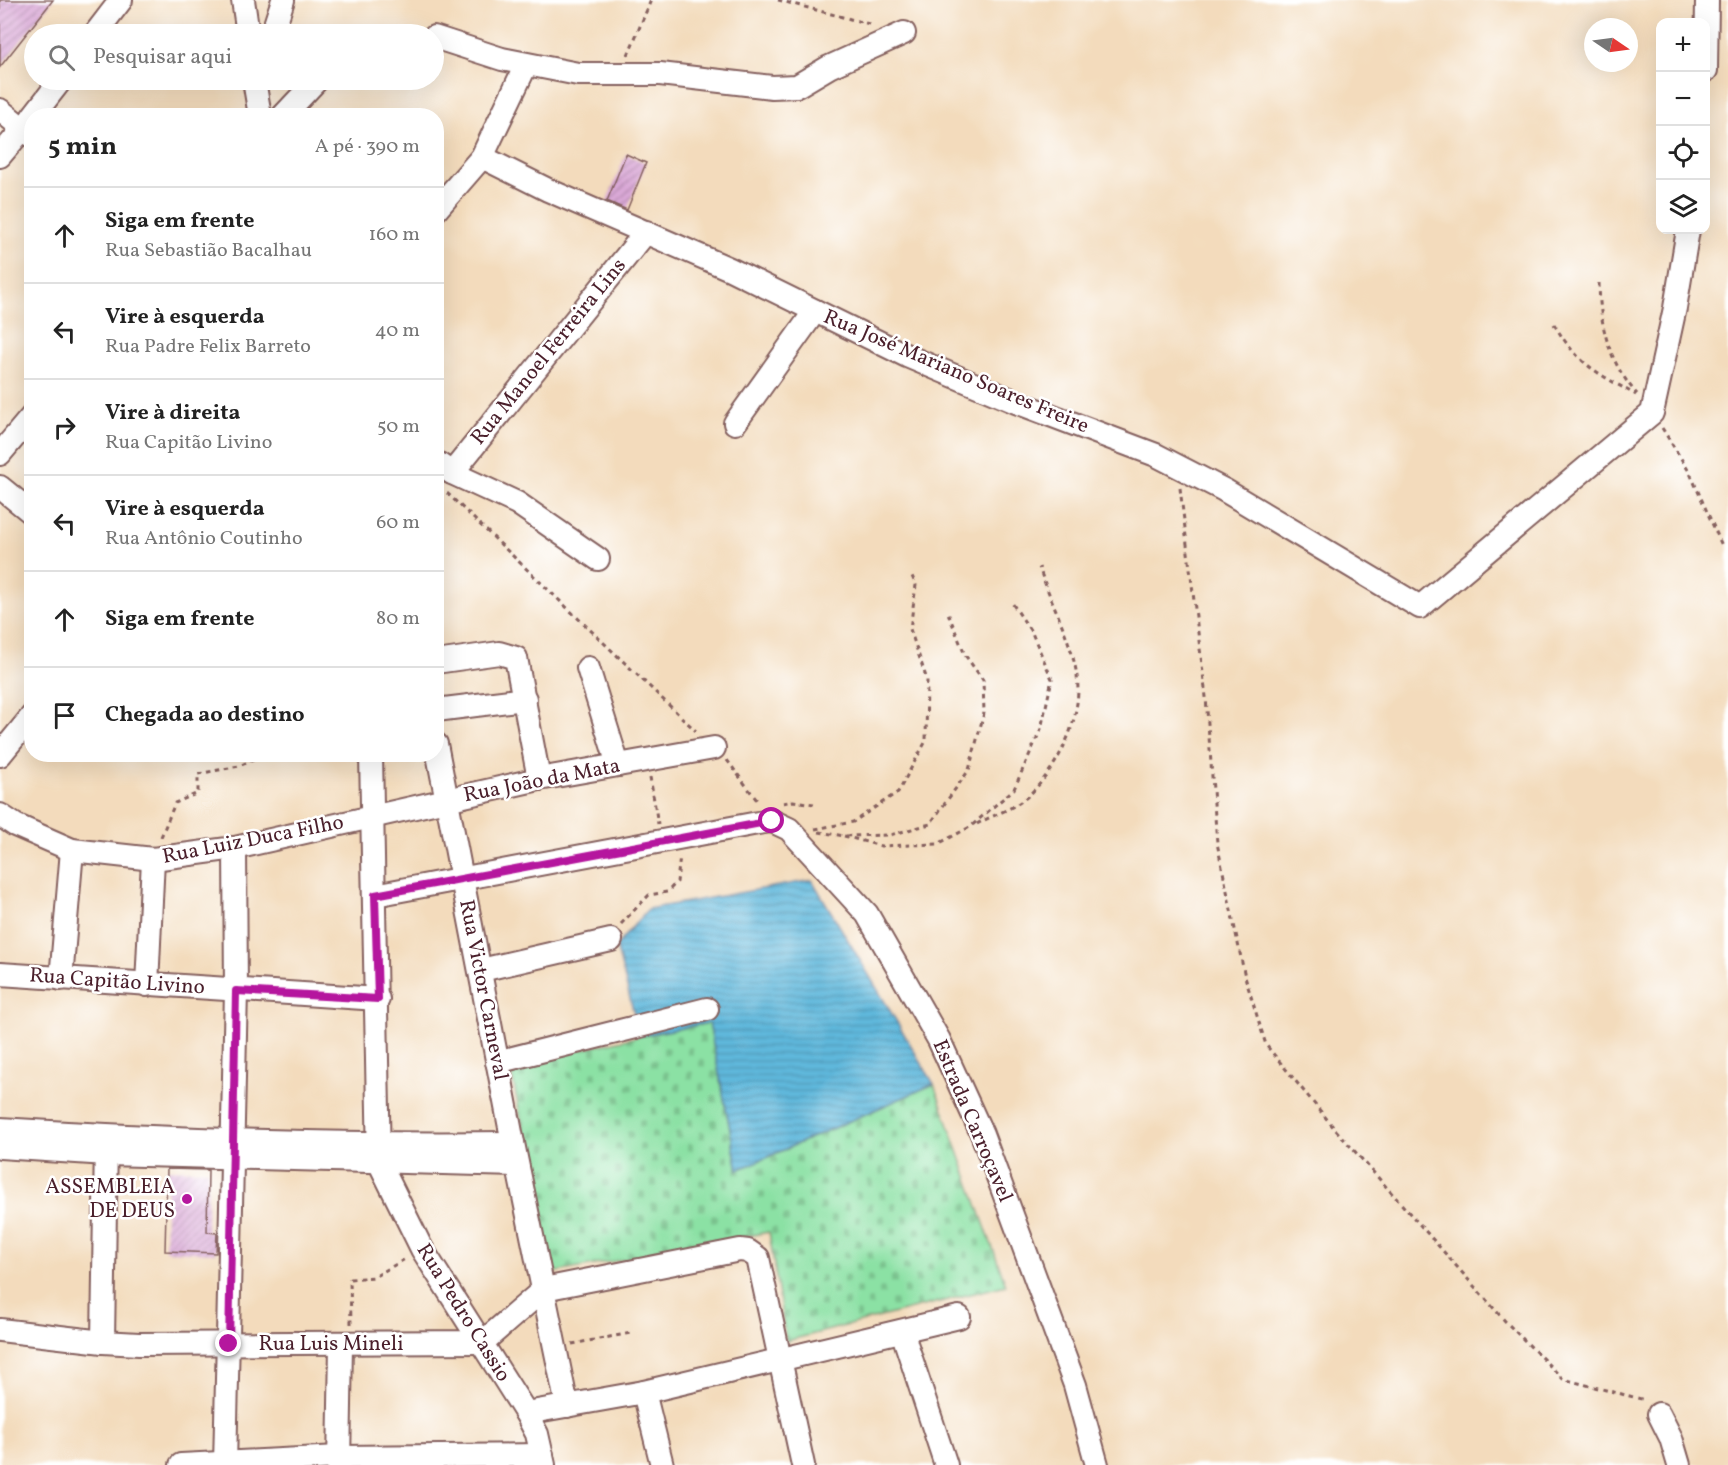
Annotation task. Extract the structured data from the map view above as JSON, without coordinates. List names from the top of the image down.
{
  "streets": {
    "street": [
      "Rua Manoel Ferreira Lins",
      "Rua José Mariano Soares Freire",
      "Rua João da Mata",
      "Rua Luiz Duca Filho",
      "Rua Capitão Livino",
      "Rua Victor Carneval",
      "Estrada Carroçavel",
      "Rua Pedro Cassio",
      "Rua Luis Mineli"
    ]
  },
  "crossings": [
    ["Rua Manoel Ferreira Lins", "Rua José Mariano Soares Freire"],
    ["Rua João da Mata", "Rua Luiz Duca Filho"],
    ["Rua João da Mata", "Rua Victor Carneval"],
    ["Rua Pedro Cassio", "Rua Luis Mineli"]
  ],
  "places": ["ASSEMBLEIA DE DEUS"],
  "north": "right",
  "page": {
    "map_buttons": ["+", "−"],
    "search": "Pesquisar aqui",
    "heading": ["5 min", "A pé · 390 m"],
    "list": [
      ["Siga em frente", "Rua Sebastião Bacalhau", "160 m"],
      ["Vire à esquerda", "Rua Padre Felix Barreto", "40 m"],
      ["Vire à direita", "Rua Capitão Livino", "50 m"],
      ["Vire à esquerda", "Rua Antônio Coutinho", "60 m"],
      ["Siga em frente", "80 m"],
      "Chegada ao destino"
    ]
  }
}
